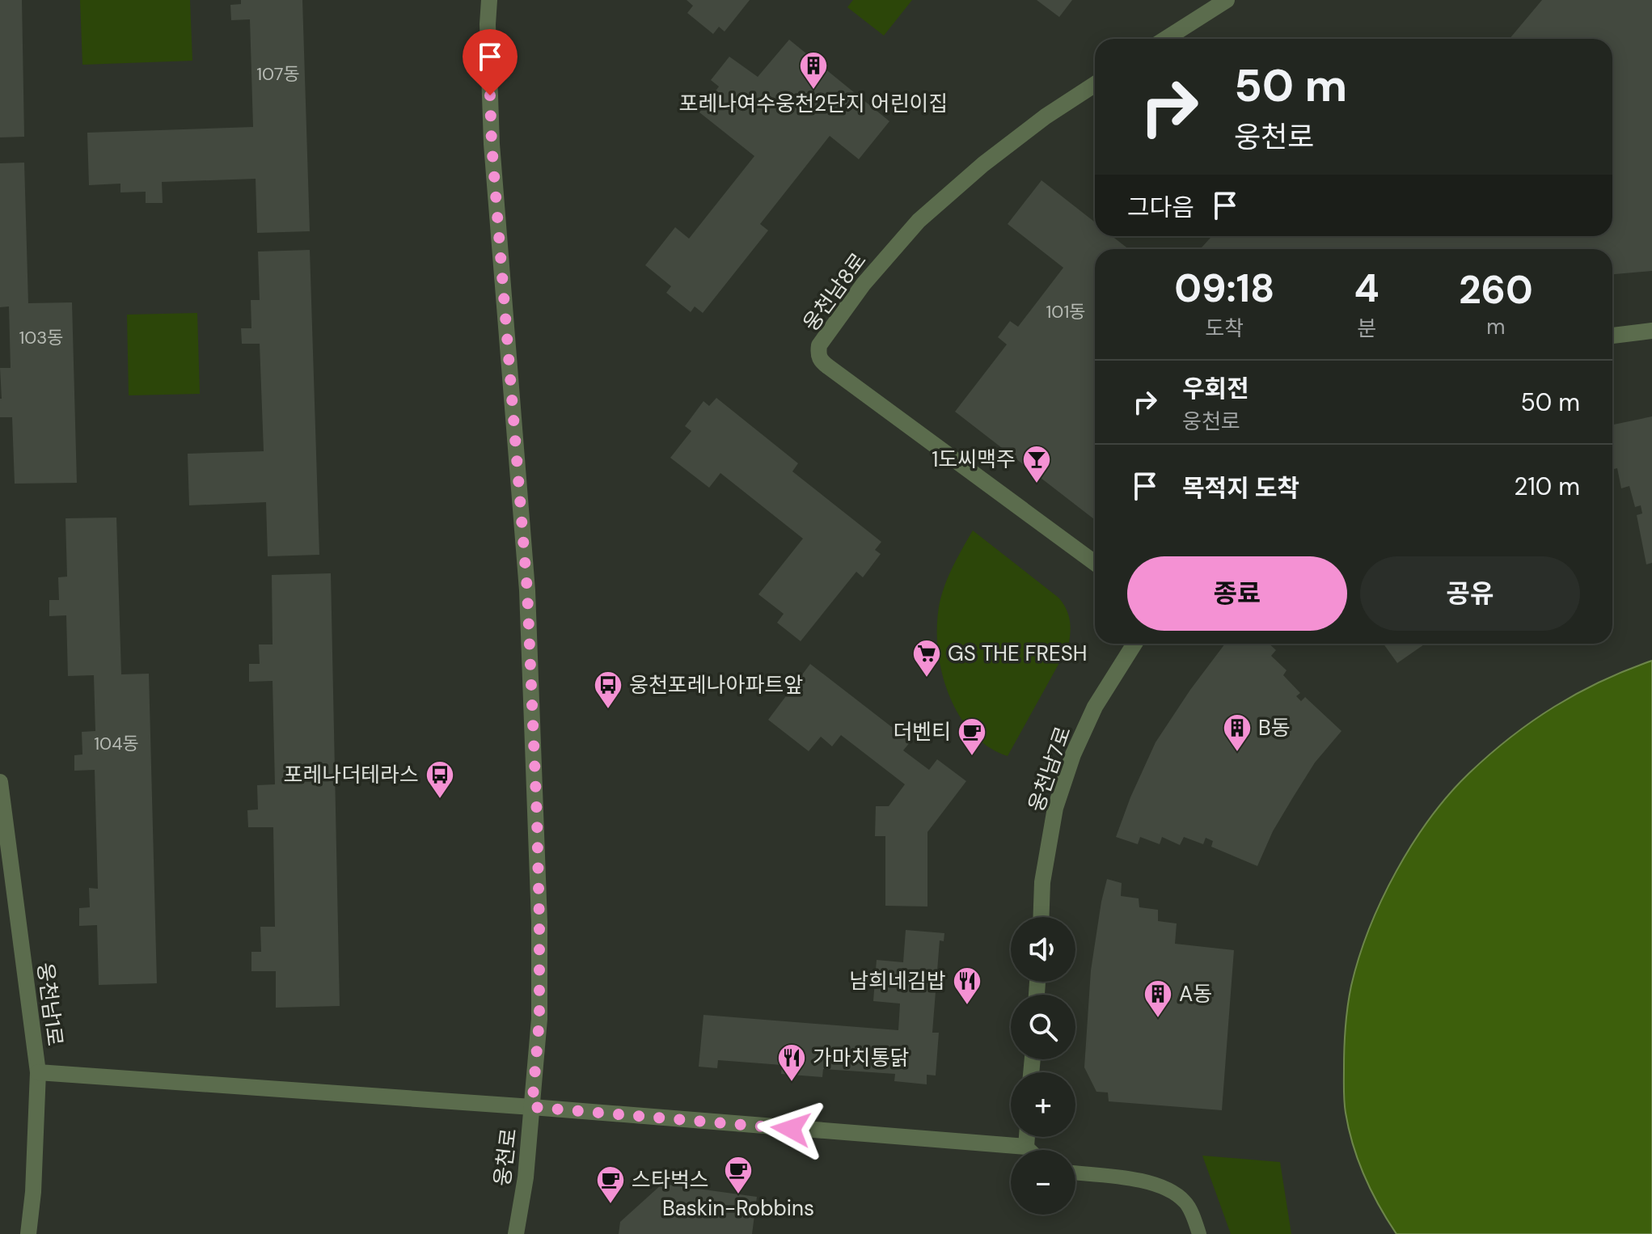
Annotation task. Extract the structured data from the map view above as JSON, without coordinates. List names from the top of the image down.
{
  "streets": {
    "street": [
      "웅천남8로",
      "웅천남7로",
      "웅천남1로",
      "웅천로"
    ]
  },
  "places": {
    "building": ["포레나여수웅천2단지 어린이집", "B동", "A동"],
    "bar": ["1도씨맥주"],
    "supermarket": ["GS THE FRESH"],
    "bus stop": ["웅천포레나아파트앞", "포레나더테라스"],
    "cafe": ["더벤티", "Baskin-Robbins", "스타벅스"],
    "restaurant": ["남희네김밥", "가마치통닭"]
  },
  "house_numbers": [
    "107동",
    "101동",
    "103동",
    "104동"
  ],
  "page": {
    "turn": ["50 m", "웅천로"],
    "then": "그다음",
    "eta": [
      "09:18",
      "도착",
      "4",
      "분",
      "260",
      "m"
    ],
    "list": [
      {
        "name": "우회전",
        "note": "웅천로",
        "value": "50 m"
      },
      {
        "name": "목적지 도착",
        "value": "210 m"
      }
    ],
    "buttons": ["종료", "공유"],
    "map_buttons": ["+", "−"]
  }
}
